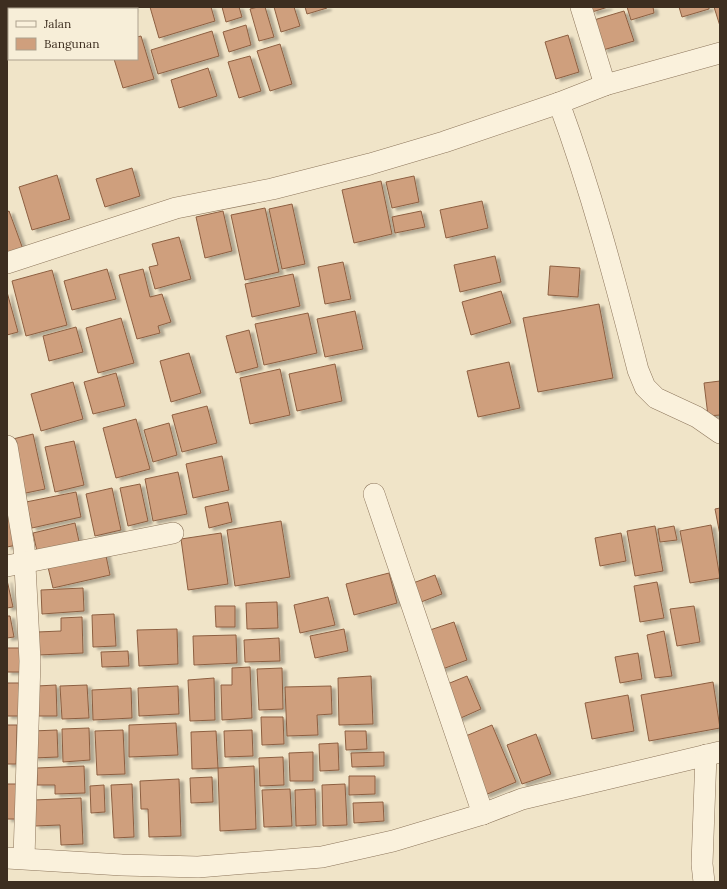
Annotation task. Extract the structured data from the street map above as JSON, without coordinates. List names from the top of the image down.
{
  "legend": ["Jalan", "Bangunan"]
}
